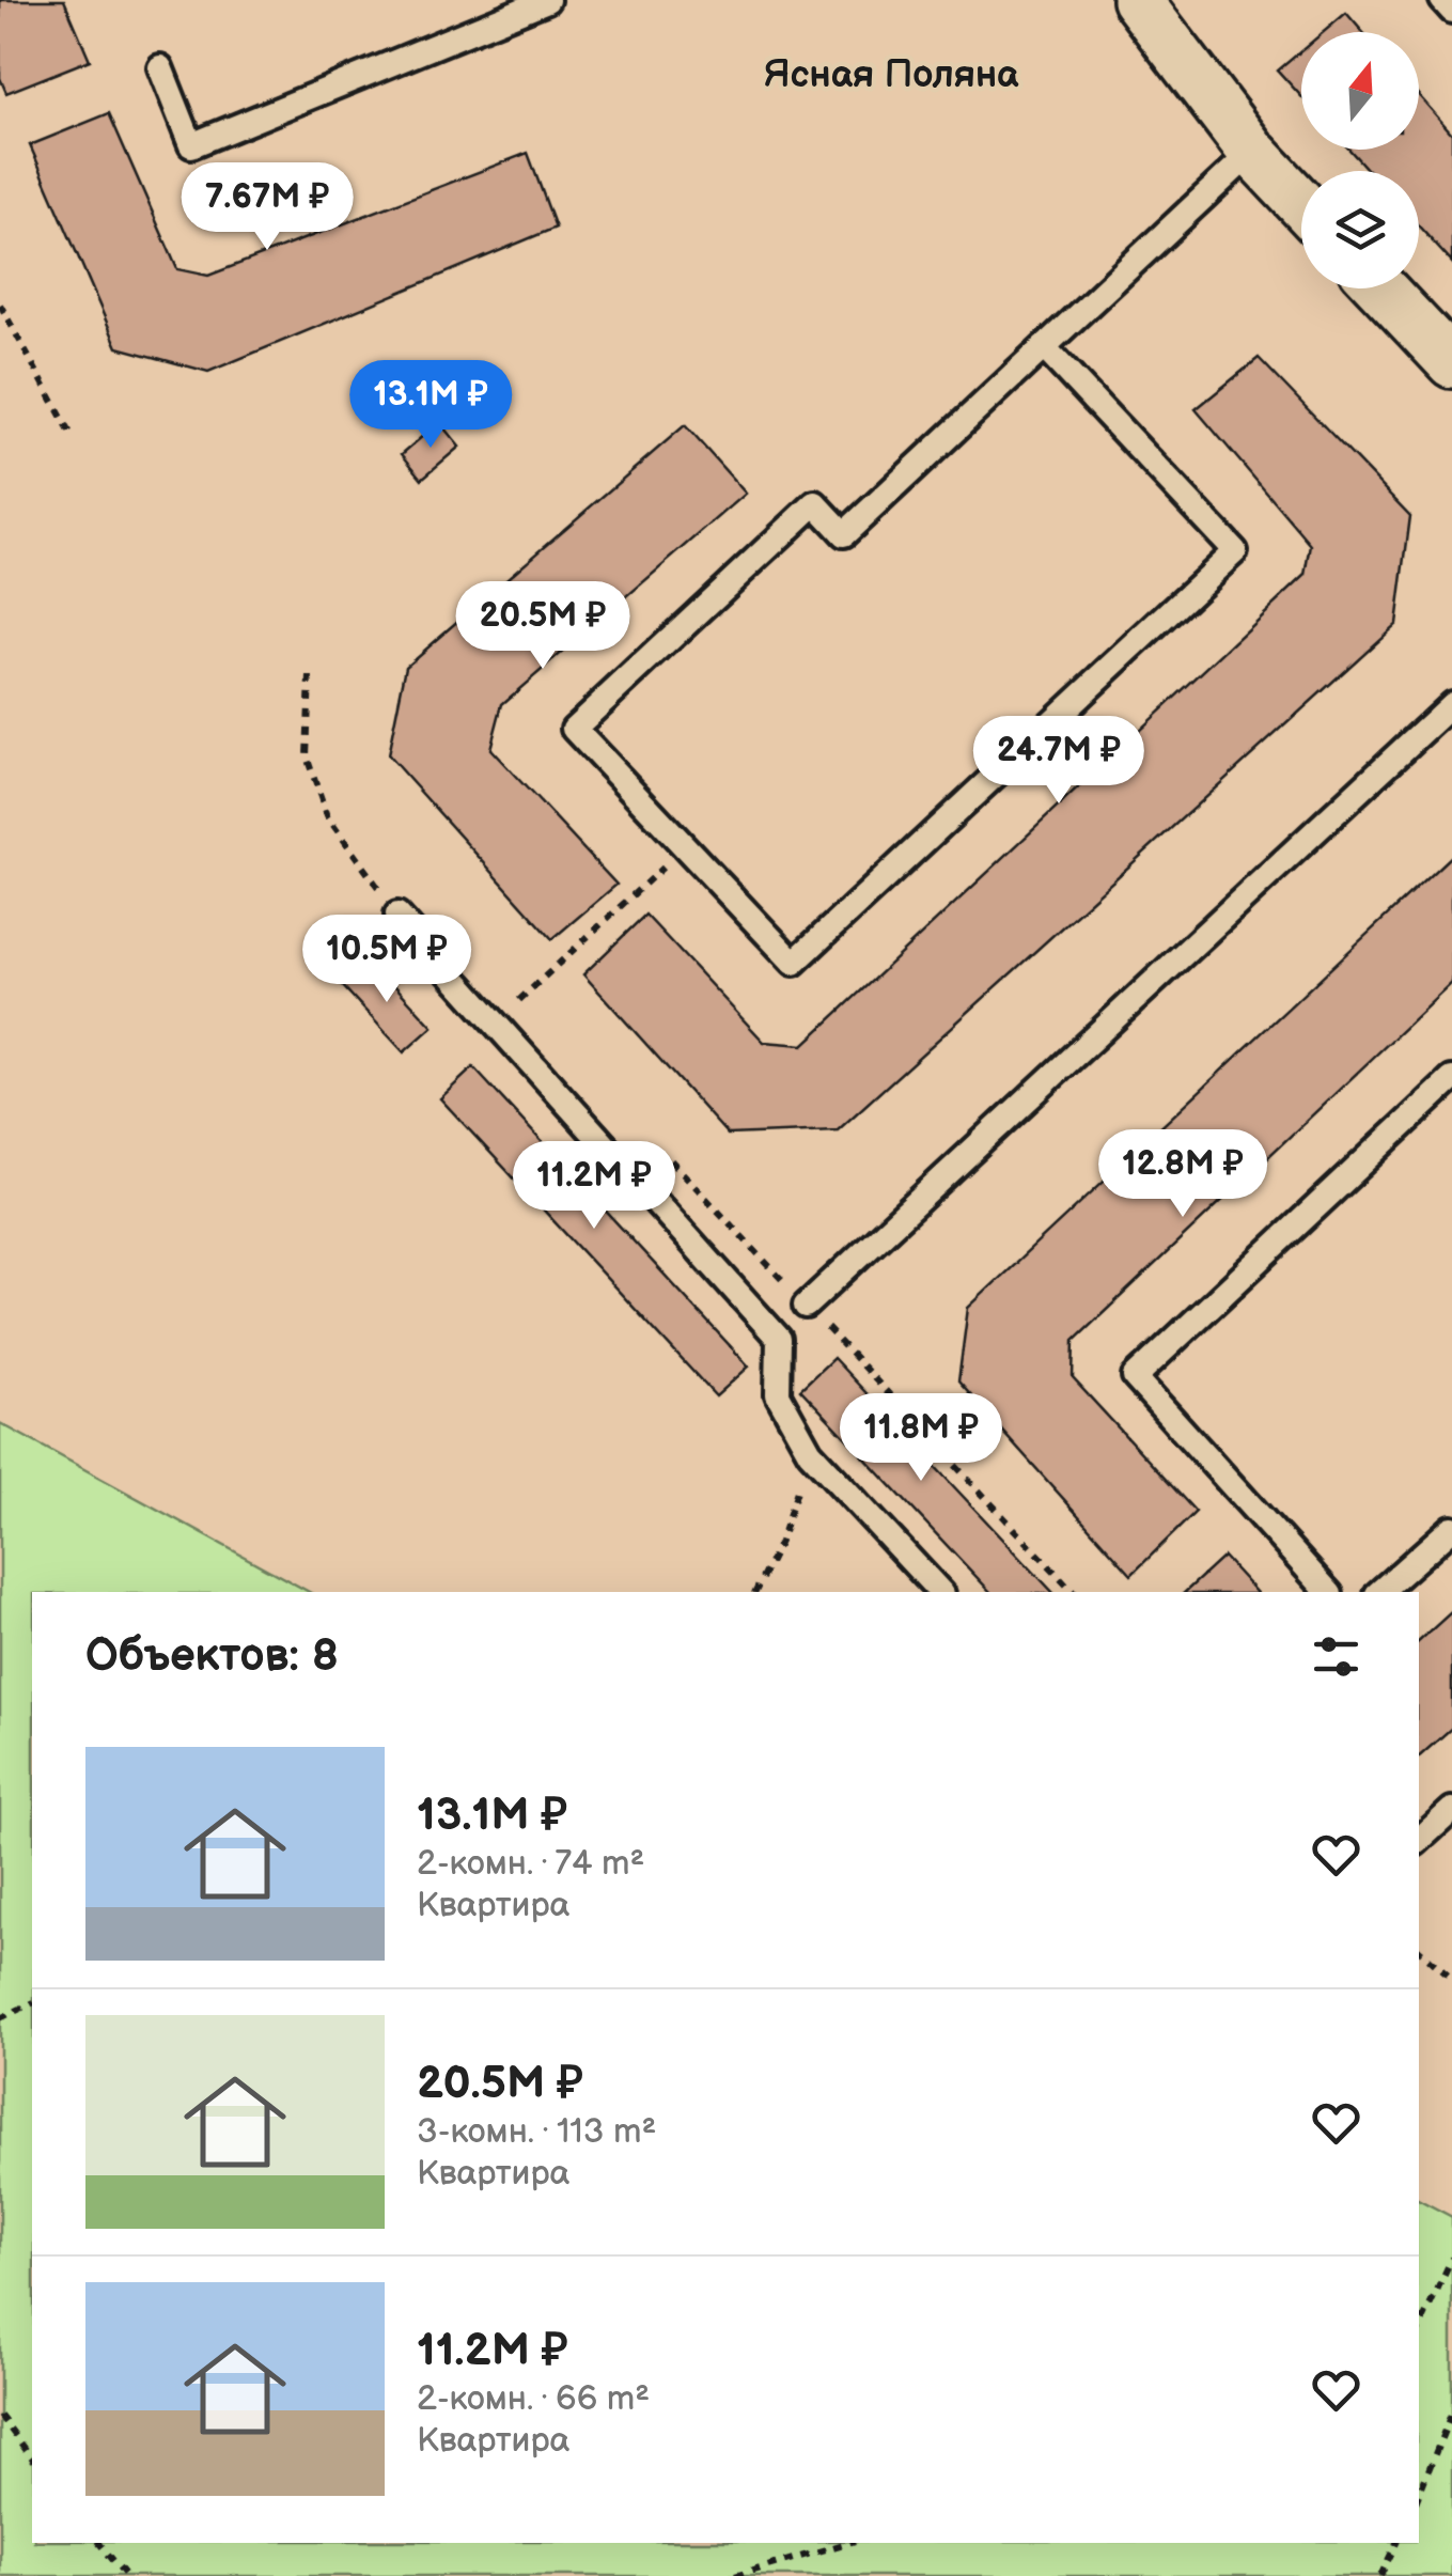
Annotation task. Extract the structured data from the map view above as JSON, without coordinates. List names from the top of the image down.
{
  "districts": ["Ясная Поляна"],
  "north": "top",
  "page": {
    "price": [
      "7.67M ₽",
      "13.1M ₽",
      "20.5M ₽",
      "24.7M ₽",
      "10.5M ₽",
      "12.8M ₽",
      "11.2M ₽",
      "11.8M ₽"
    ],
    "heading": "Объектов: 8",
    "list": [
      {
        "name": "13.1M ₽",
        "note": "2-комн. · 74 m² · Квартира"
      },
      {
        "name": "20.5M ₽",
        "note": "3-комн. · 113 m² · Квартира"
      },
      {
        "name": "11.2M ₽",
        "note": "2-комн. · 66 m² · Квартира"
      }
    ]
  }
}
